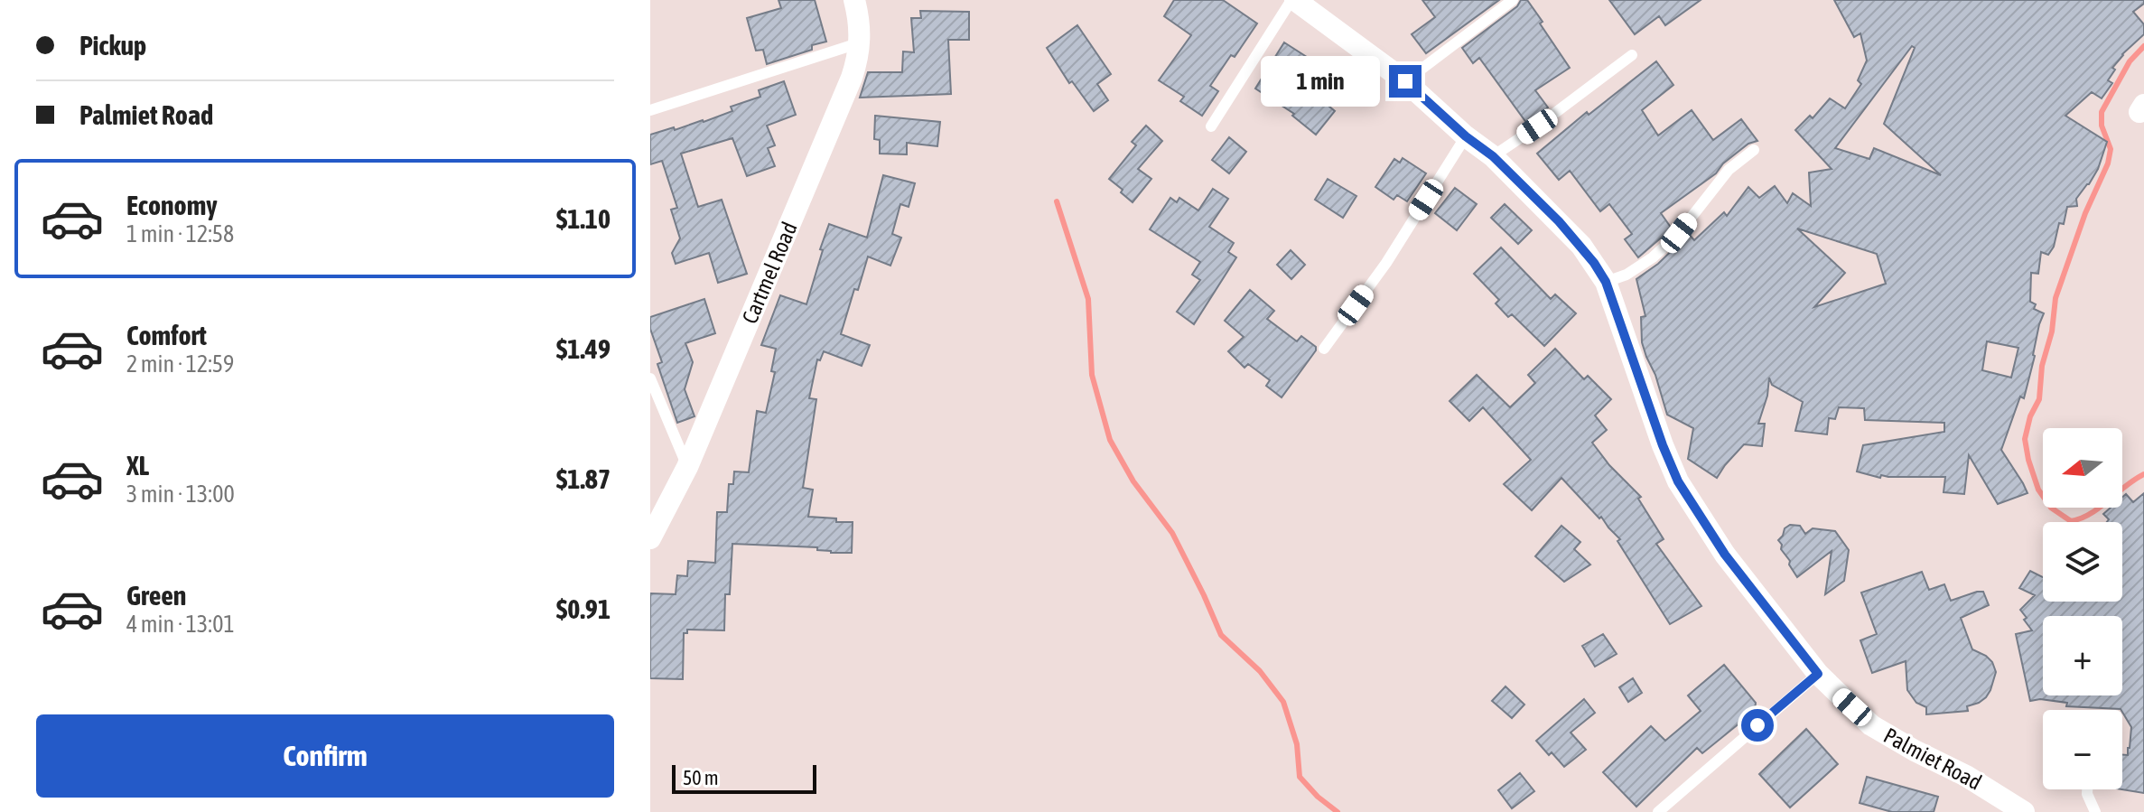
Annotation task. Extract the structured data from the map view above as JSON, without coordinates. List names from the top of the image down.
{
  "streets": {
    "street": ["Cartmel Road", "Palmiet Road"]
  },
  "scale_bar": "50 m",
  "north": "left",
  "page": {
    "banner": ["Pickup", "Palmiet Road"],
    "bubble": "1 min",
    "list": [
      {
        "name": "Economy",
        "note": "1 min · 12:58",
        "value": "$1.10"
      },
      {
        "name": "Comfort",
        "note": "2 min · 12:59",
        "value": "$1.49"
      },
      {
        "name": "XL",
        "note": "3 min · 13:00",
        "value": "$1.87"
      },
      {
        "name": "Green",
        "note": "4 min · 13:01",
        "value": "$0.91"
      }
    ],
    "map_buttons": ["+", "−"],
    "buttons": "Confirm",
    "scale": "50 m"
  }
}
